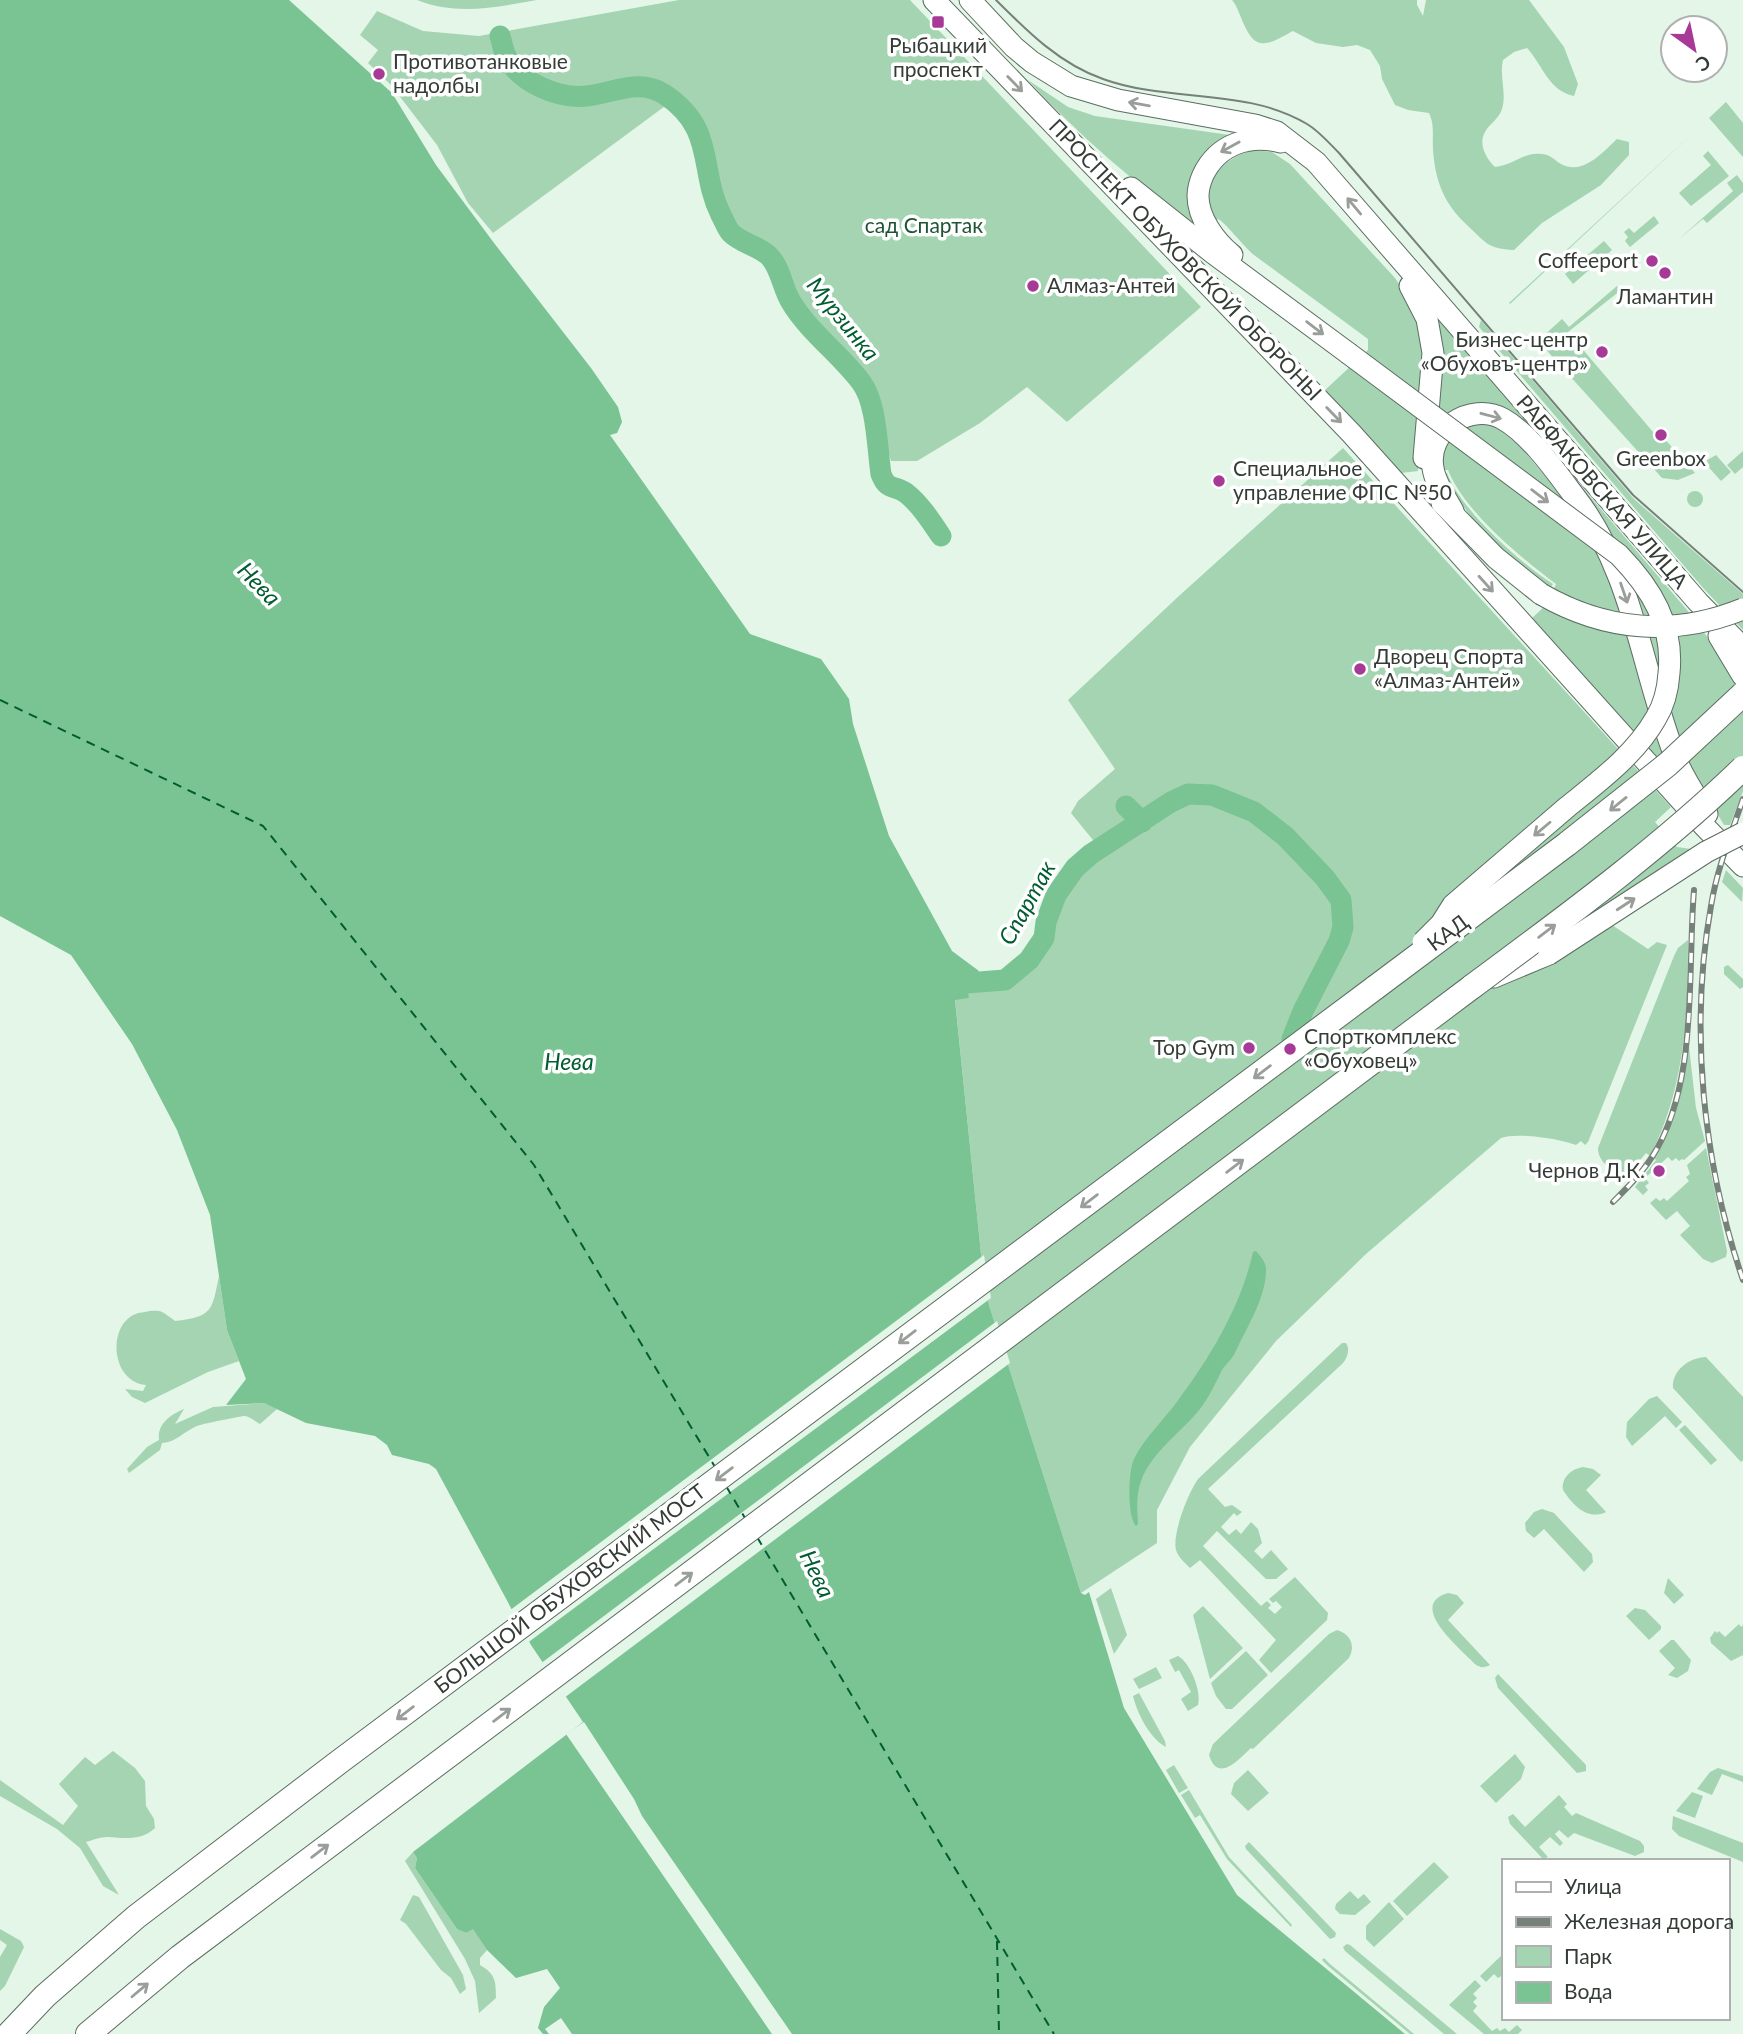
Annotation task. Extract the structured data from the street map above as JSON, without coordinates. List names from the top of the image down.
{
  "streets": {
    "highway": ["КАД", "БОЛЬШОЙ ОБУХОВСКИЙ МОСТ"],
    "main road": ["ПРОСПЕКТ ОБУХОВСКОЙ ОБОРОНЫ", "РАБФАКОВСКАЯ УЛИЦА"]
  },
  "crossings": [
    ["КАД", "БОЛЬШОЙ ОБУХОВСКИЙ МОСТ"]
  ],
  "water": ["Мурзинка", "Нева", "Спартак"],
  "parks": ["сад Спартак"],
  "places": {
    "transit": ["Рыбацкий проспект"],
    "other": [
      "Противотанковые надолбы",
      "Coffeeport",
      "Ламантин",
      "Алмаз-Антей",
      "Бизнес-центр «Обуховъ-центр»",
      "Greenbox",
      "Специальное управление ФПС №50",
      "Дворец Спорта «Алмаз-Антей»",
      "Top Gym",
      "Спорткомплекс «Обуховец»",
      "Чернов Д.К."
    ]
  },
  "legend": [
    "Улица",
    "Железная дорога",
    "Парк",
    "Вода"
  ],
  "north": "bottom right"
}
